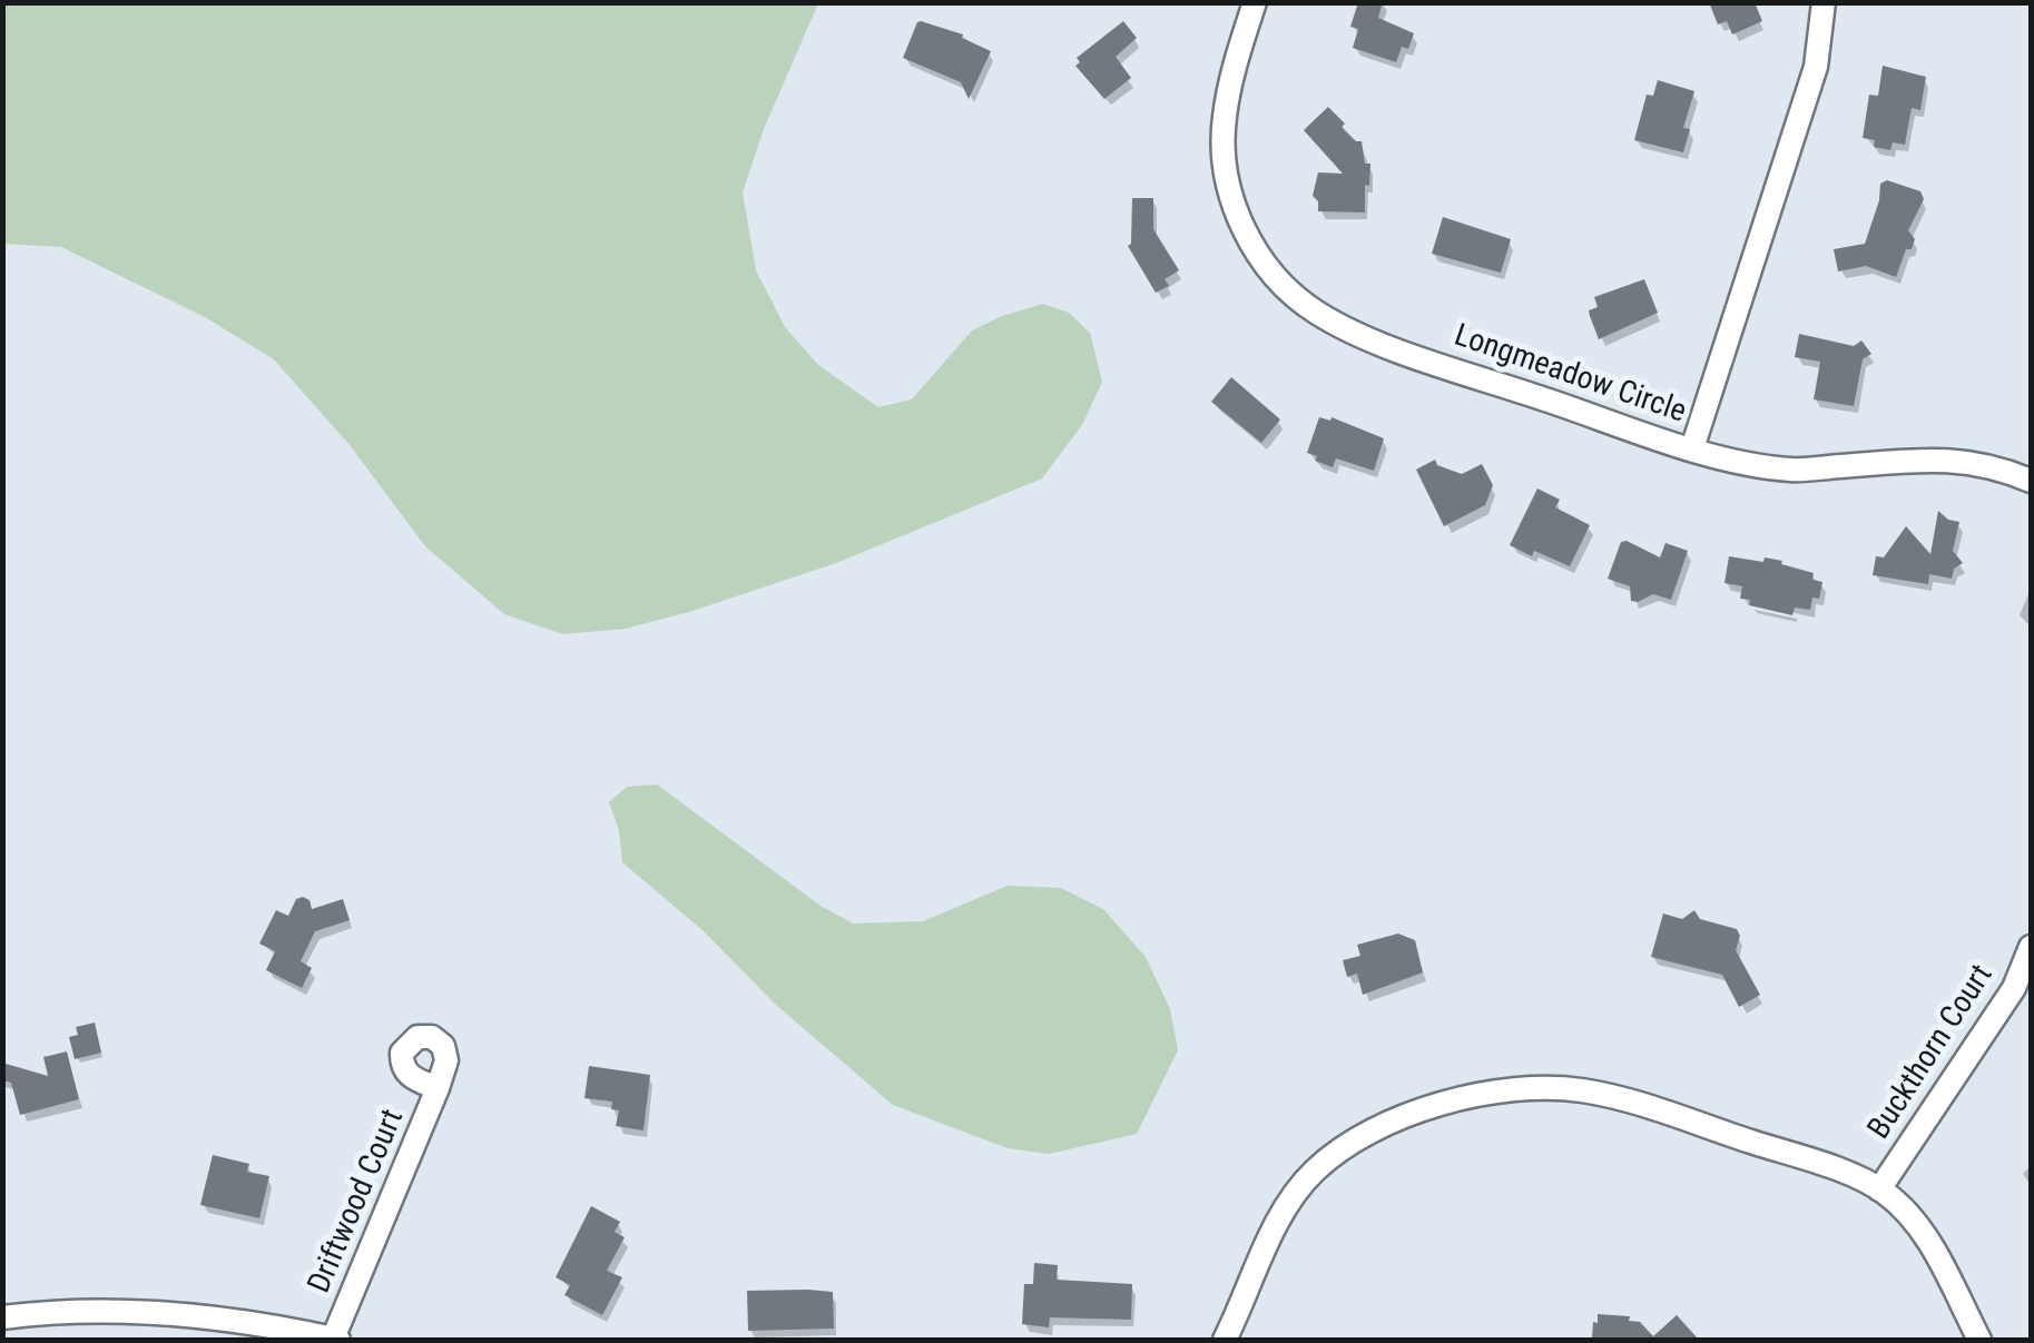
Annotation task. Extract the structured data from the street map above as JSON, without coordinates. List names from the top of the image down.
{
  "streets": {
    "street": ["Longmeadow Circle", "Buckthorn Court", "Driftwood Court"]
  }
}
